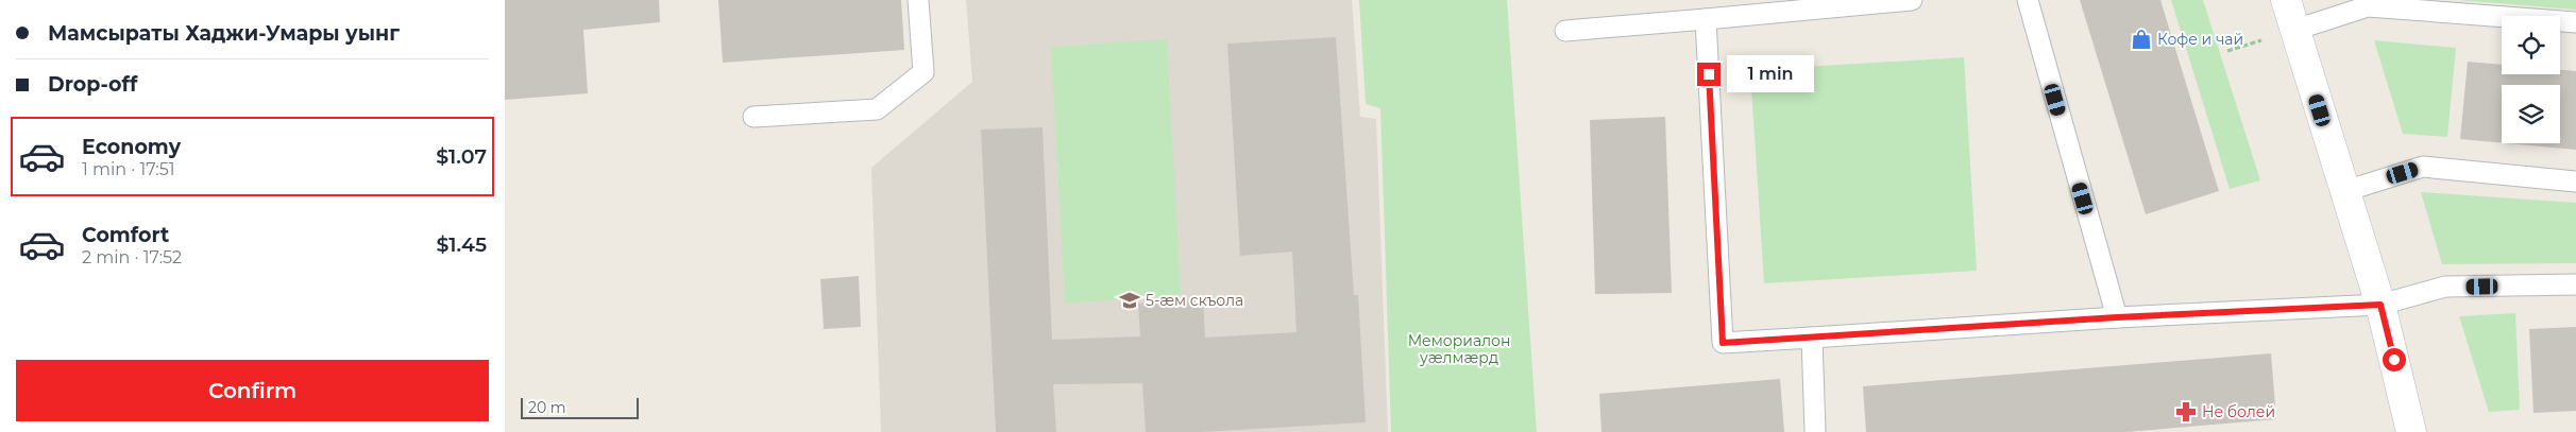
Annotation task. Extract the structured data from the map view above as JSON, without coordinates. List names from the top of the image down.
{
  "parks": ["Мемориалон уæлмæрд"],
  "places": {
    "shop": ["Кофе и чай"],
    "school or university": ["5-æм скъола"],
    "pharmacy": ["Не болей"]
  },
  "scale_bar": "20 m",
  "page": {
    "banner": ["Мамсыраты Хаджи-Умары уынг", "Drop-off"],
    "bubble": "1 min",
    "list": [
      {
        "name": "Economy",
        "note": "1 min · 17:51",
        "value": "$1.07"
      },
      {
        "name": "Comfort",
        "note": "2 min · 17:52",
        "value": "$1.45"
      }
    ],
    "buttons": "Confirm",
    "scale": "20 m"
  }
}
